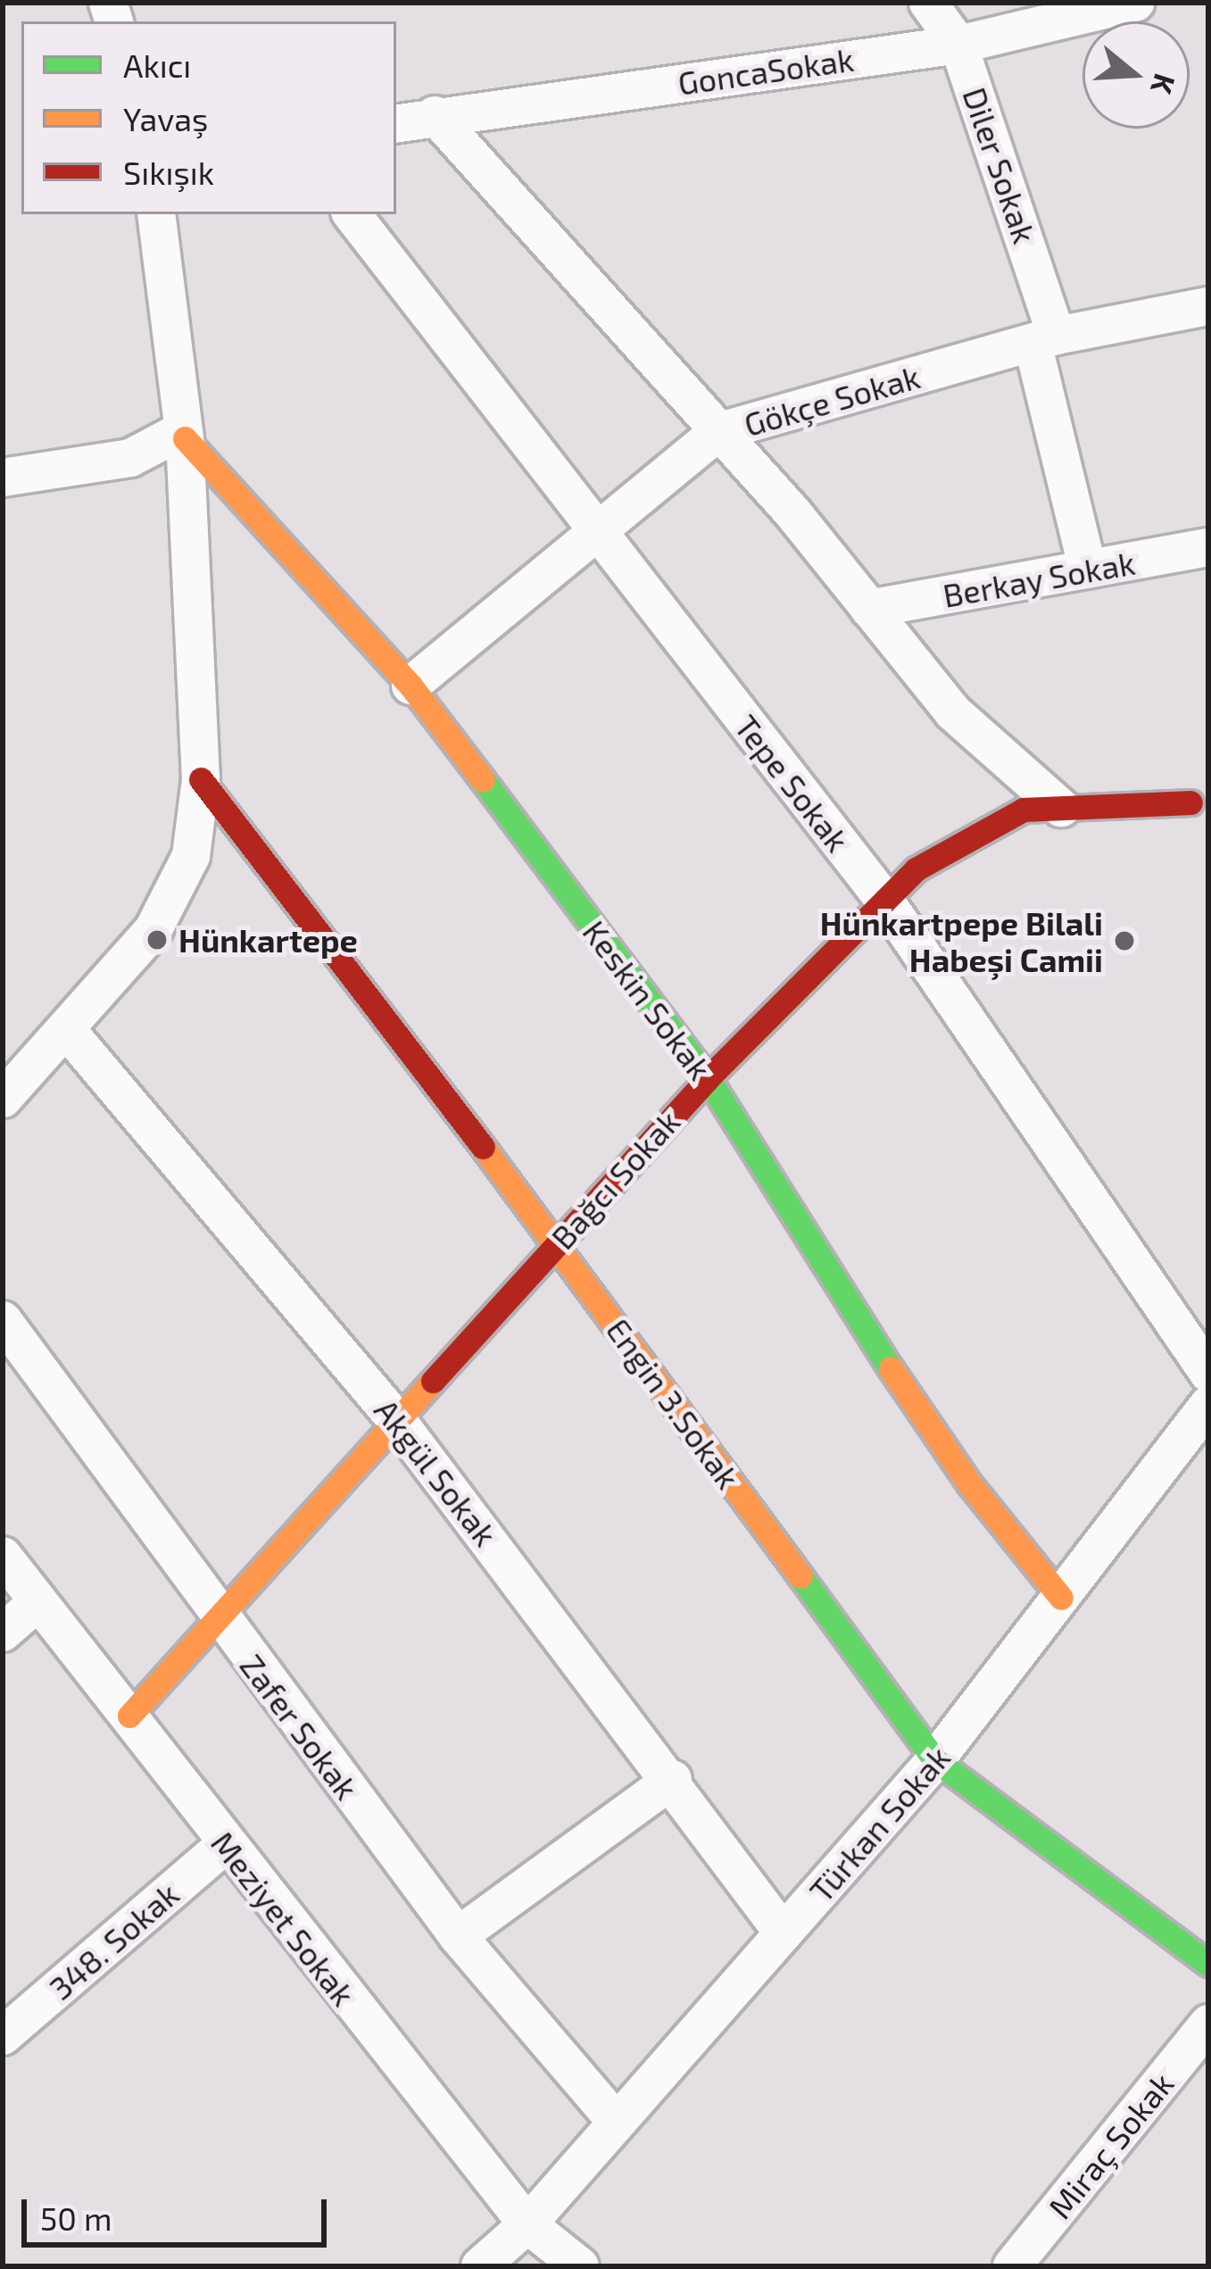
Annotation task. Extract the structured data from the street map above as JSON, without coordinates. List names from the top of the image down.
{
  "streets": {
    "street": [
      "GoncaSokak",
      "Diler Sokak",
      "Gökçe Sokak",
      "Berkay Sokak",
      "Tepe Sokak",
      "Keskin Sokak",
      "Bağcı Sokak",
      "Engin 3.Sokak",
      "Akgül Sokak",
      "Zafer Sokak",
      "Türkan Sokak",
      "Meziyet Sokak",
      "348. Sokak",
      "Miraç Sokak"
    ]
  },
  "crossings": [
    ["GoncaSokak", "Diler Sokak"],
    ["Diler Sokak", "Gökçe Sokak"],
    ["Diler Sokak", "Berkay Sokak"],
    ["Gökçe Sokak", "Tepe Sokak"],
    ["Gökçe Sokak", "Keskin Sokak"],
    ["Tepe Sokak", "Bağcı Sokak"],
    ["Keskin Sokak", "Bağcı Sokak"],
    ["Keskin Sokak", "Türkan Sokak"],
    ["Bağcı Sokak", "Engin 3.Sokak"],
    ["Bağcı Sokak", "Akgül Sokak"],
    ["Bağcı Sokak", "Zafer Sokak"],
    ["Bağcı Sokak", "Meziyet Sokak"],
    ["Engin 3.Sokak", "Türkan Sokak"],
    ["Akgül Sokak", "Türkan Sokak"],
    ["Zafer Sokak", "Türkan Sokak"],
    ["Türkan Sokak", "Meziyet Sokak"],
    ["Meziyet Sokak", "348. Sokak"]
  ],
  "places": ["Hünkartepe", "Hünkartpepe Bilali Habeşi Camii"],
  "legend": ["Akıcı", "Yavaş", "Sıkışık"],
  "scale_bar": "50 m",
  "north": "right"
}
